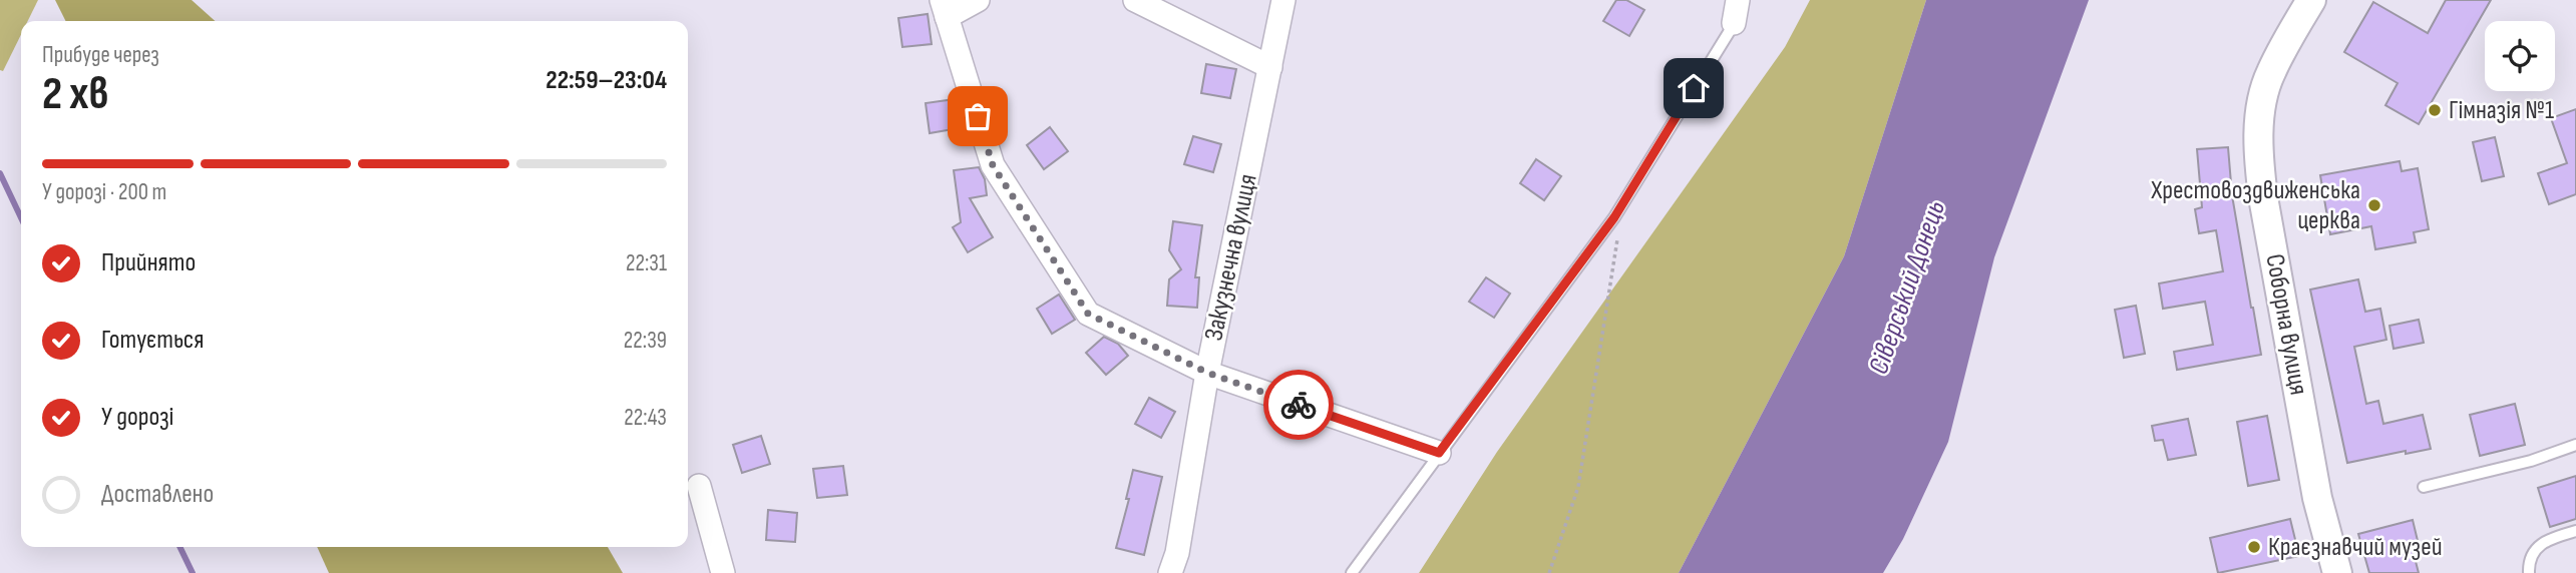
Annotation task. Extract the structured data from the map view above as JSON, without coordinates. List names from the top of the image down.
{
  "streets": {
    "street": ["Закузнечна вулиця", "Соборна вулиця"]
  },
  "water": ["Сіверський Донець"],
  "places": ["Гімназія №1", "Хрестовоздвиженська церква", "Краєзнавчий музей"],
  "page": {
    "heading": ["2 хв", "Прибуде через", "22:59–23:04"],
    "bar": "У дорозі · 200 m",
    "list": [
      ["Прийнято", "22:31"],
      ["Готується", "22:39"],
      ["У дорозі", "22:43"],
      "Доставлено"
    ]
  }
}
